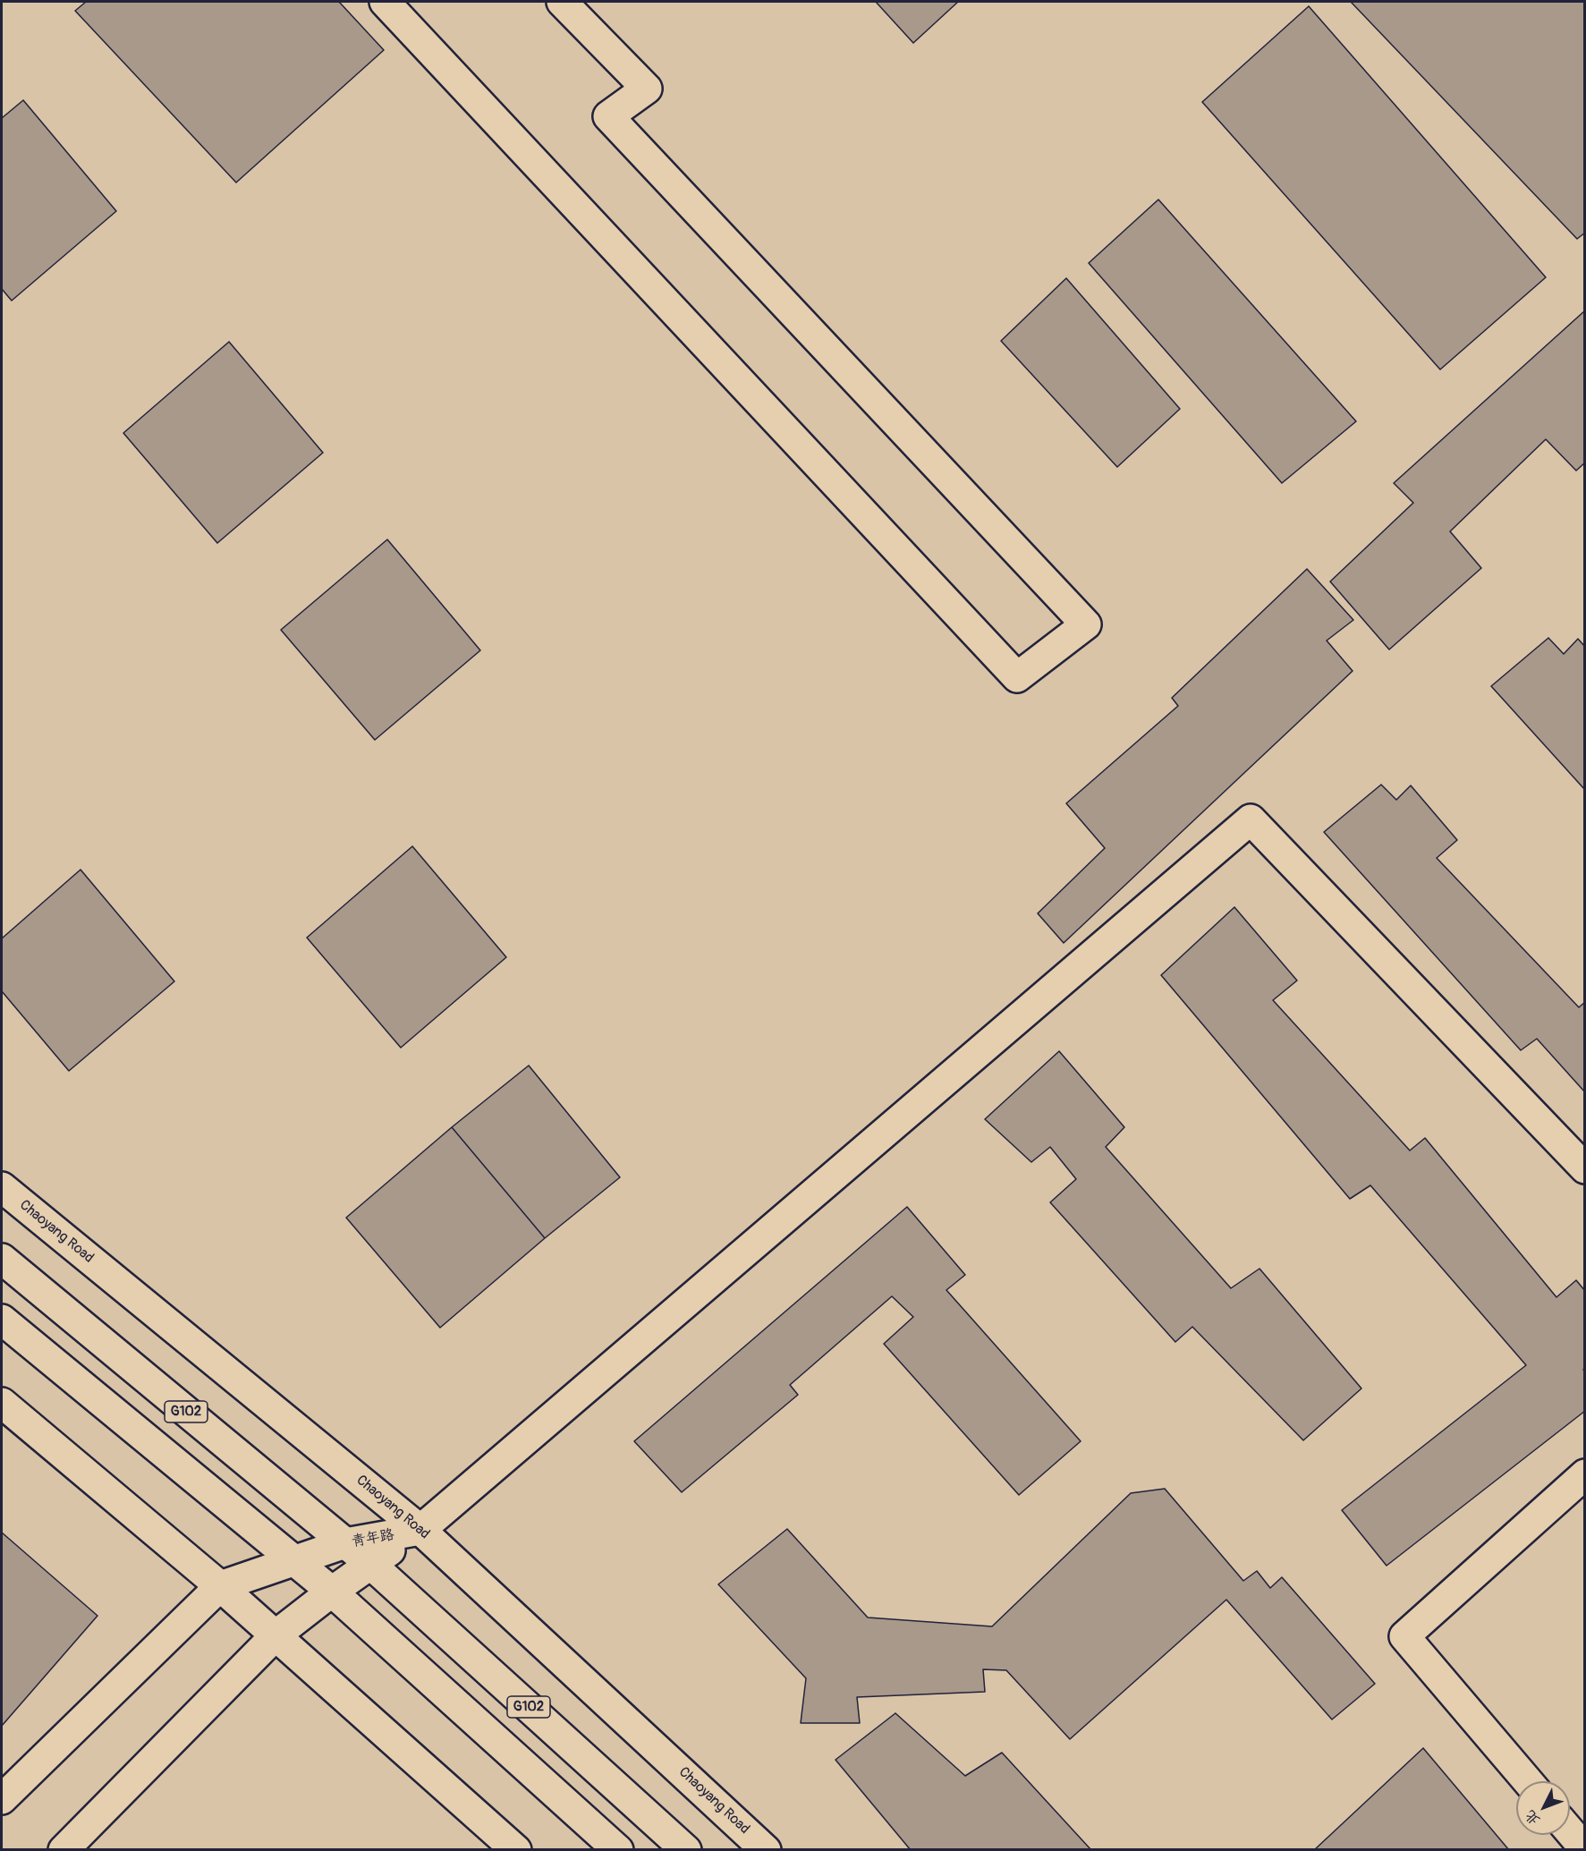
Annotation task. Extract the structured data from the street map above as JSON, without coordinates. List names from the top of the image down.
{
  "streets": {
    "main road": ["Chaoyang Road", "G102", "青年路"]
  },
  "crossings": [
    ["Chaoyang Road", "青年路"],
    ["G102", "青年路"]
  ],
  "north": "bottom left"
}
